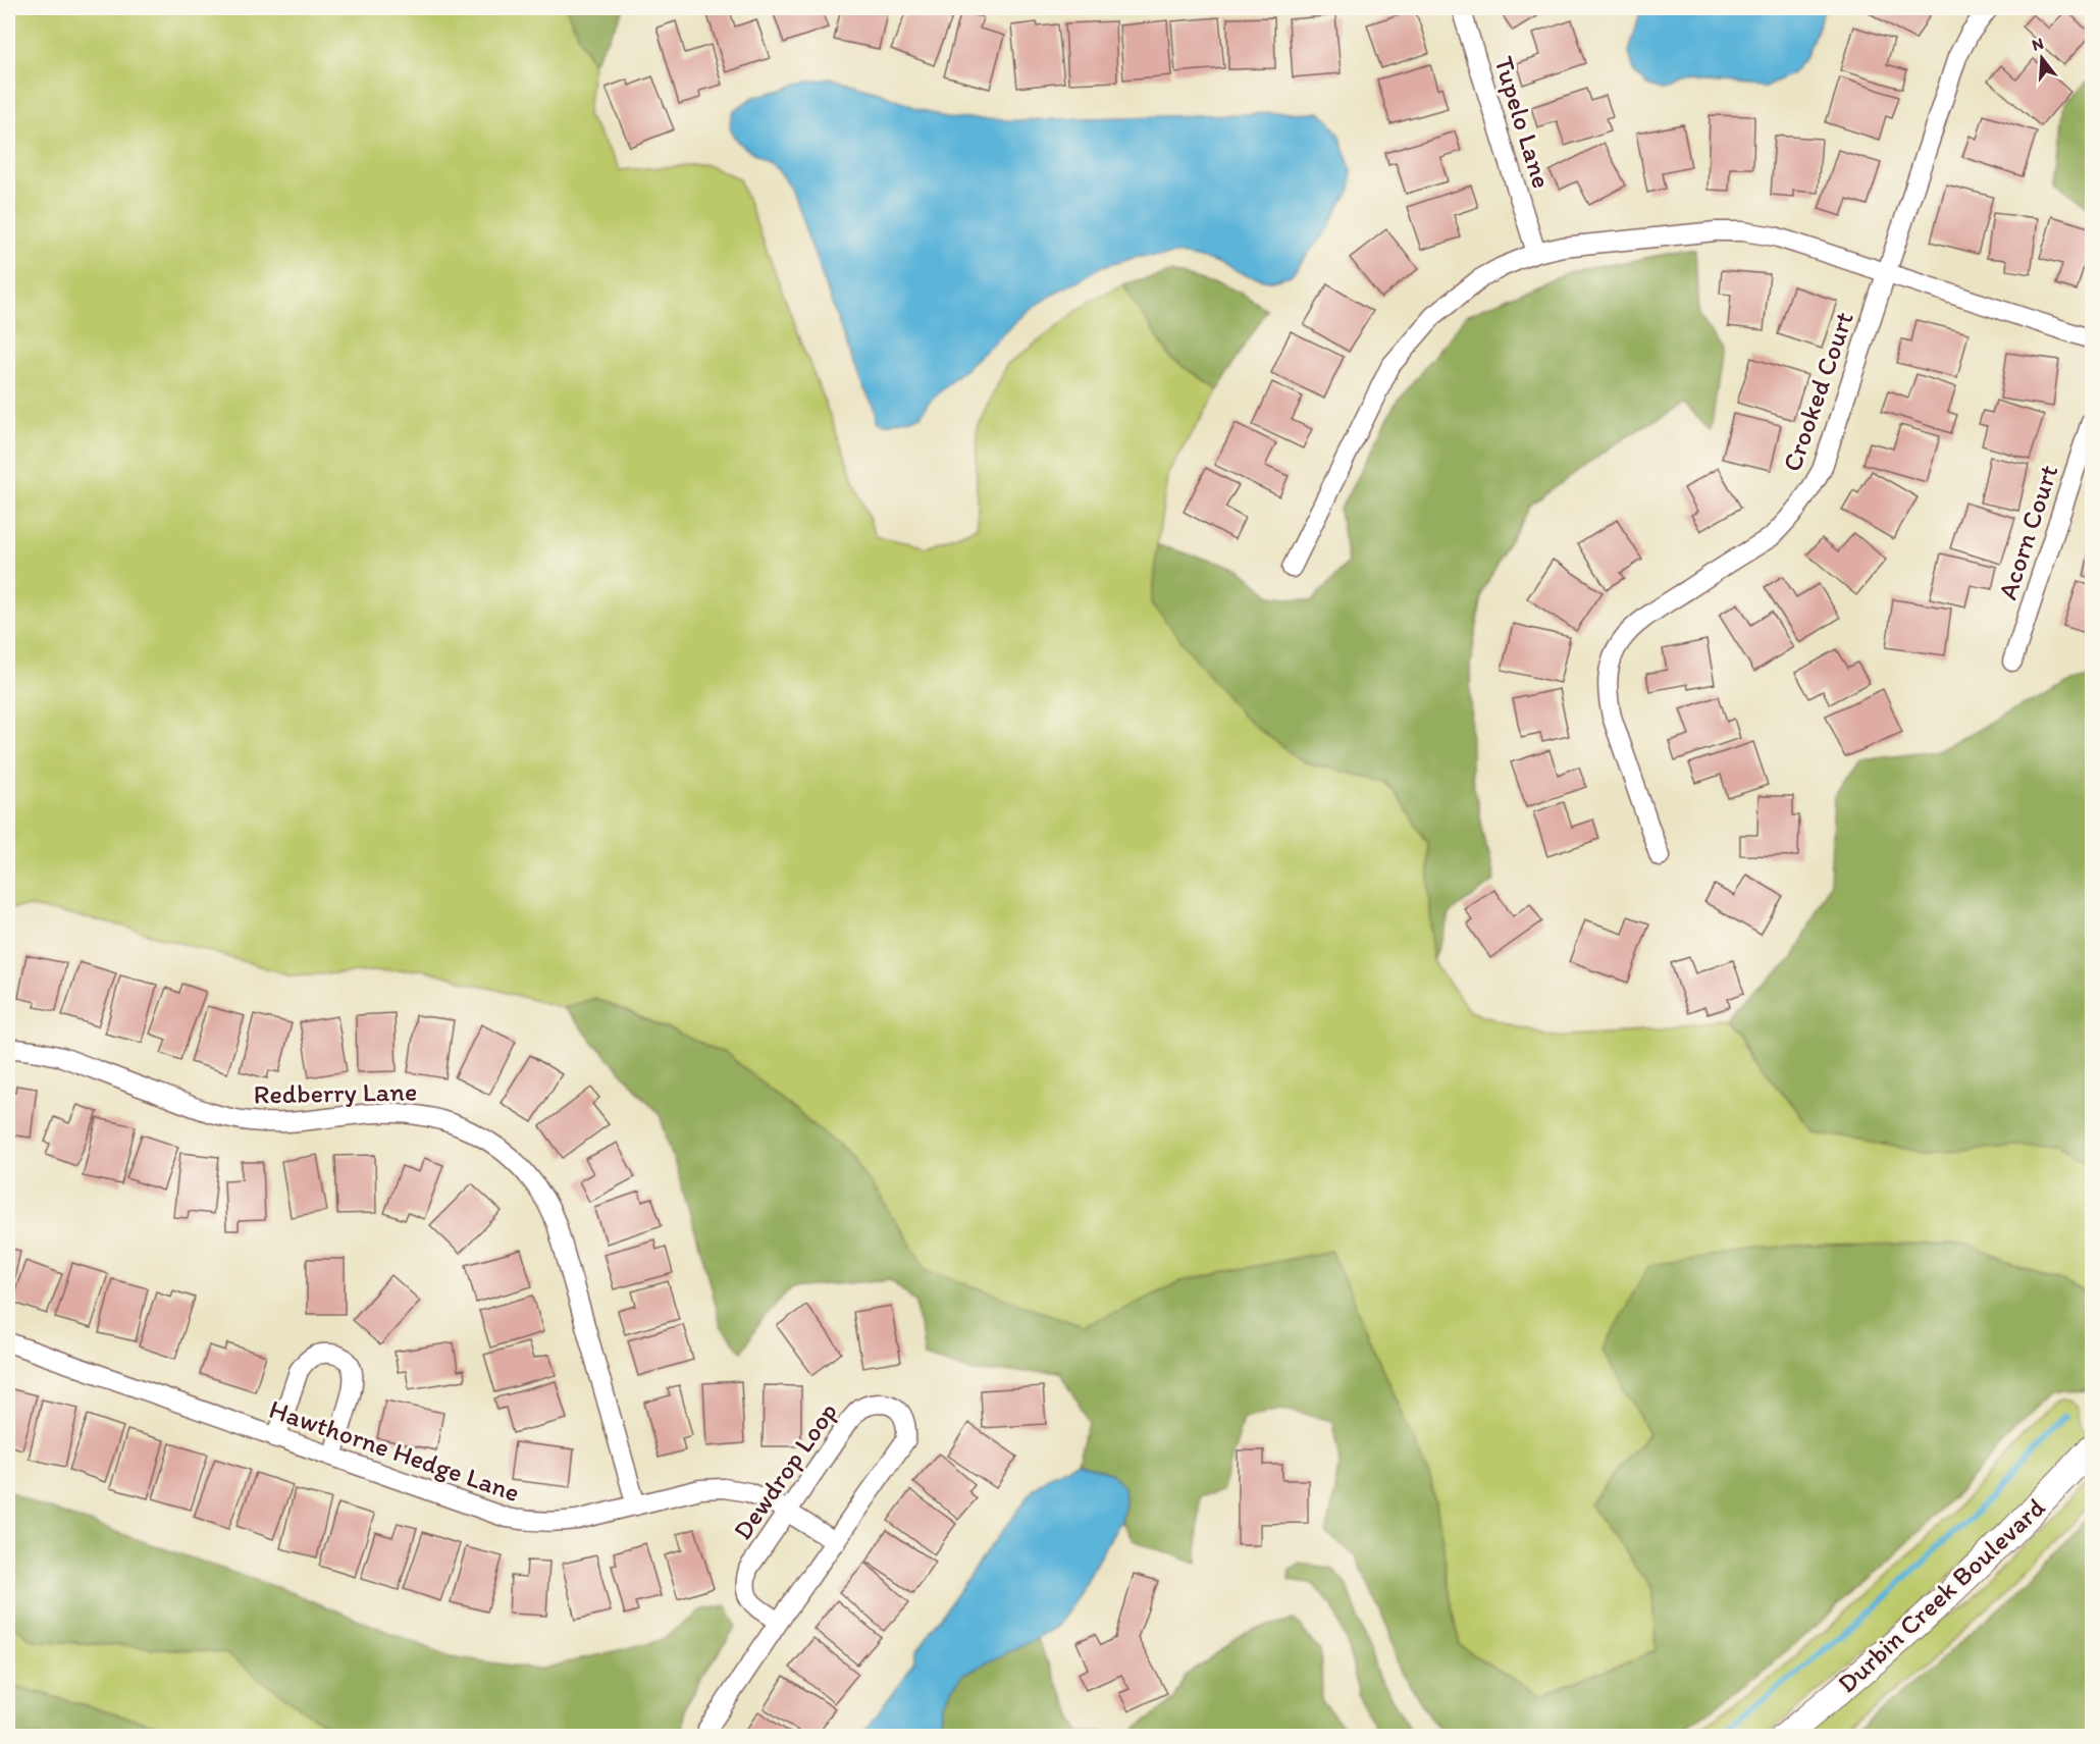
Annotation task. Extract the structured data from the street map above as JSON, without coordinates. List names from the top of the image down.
{
  "streets": {
    "street": [
      "Tupelo Lane",
      "Crooked Court",
      "Acorn Court",
      "Redberry Lane",
      "Hawthorne Hedge Lane",
      "Dewdrop Loop",
      "Durbin Creek Boulevard"
    ]
  },
  "crossings": [
    ["Redberry Lane", "Hawthorne Hedge Lane"],
    ["Hawthorne Hedge Lane", "Dewdrop Loop"]
  ],
  "north": "top"
}
